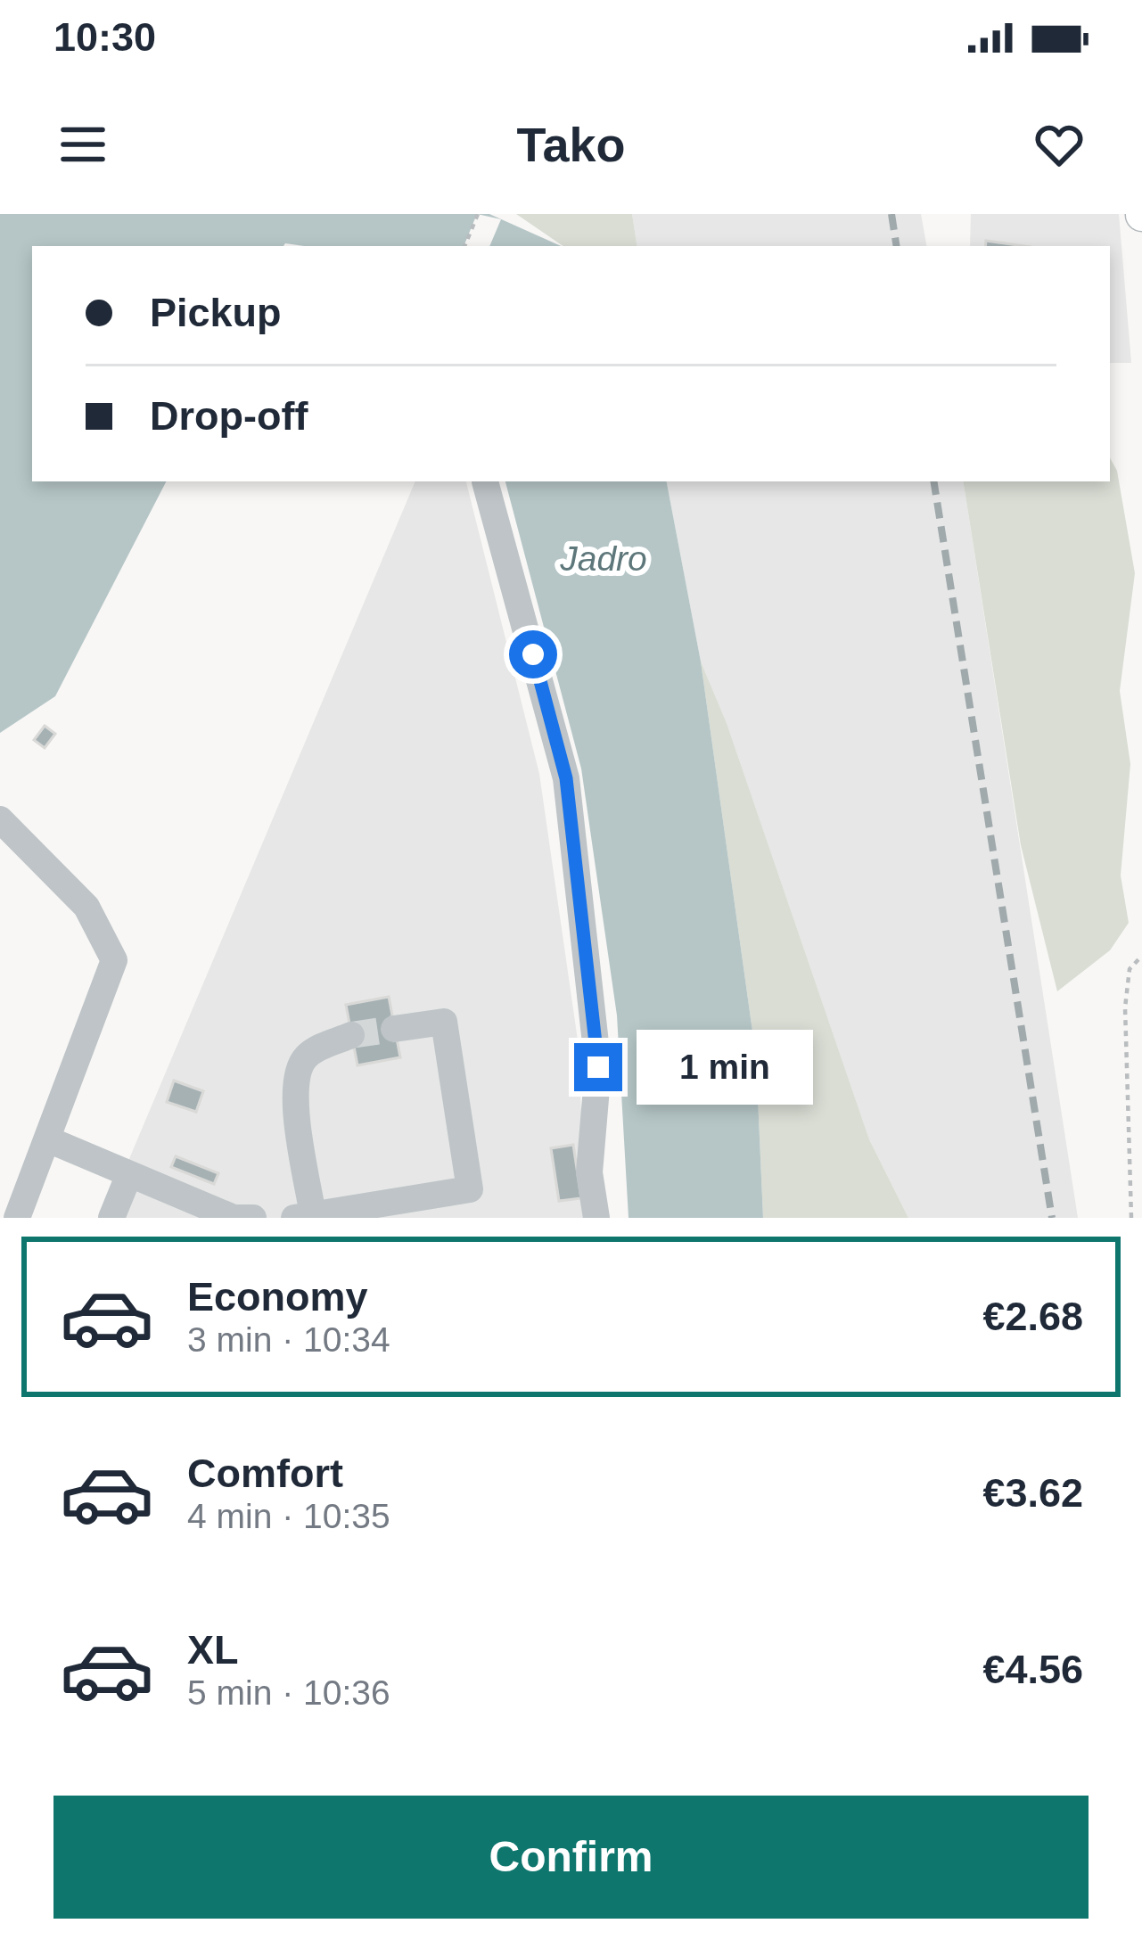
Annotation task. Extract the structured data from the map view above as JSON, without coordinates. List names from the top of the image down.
{
  "water": ["Jadro"],
  "page": {
    "status": "10:30",
    "header": "Tako",
    "banner": ["Pickup", "Drop-off"],
    "bubble": "1 min",
    "list": [
      {
        "name": "Economy",
        "note": "3 min · 10:34",
        "value": "€2.68"
      },
      {
        "name": "Comfort",
        "note": "4 min · 10:35",
        "value": "€3.62"
      },
      {
        "name": "XL",
        "note": "5 min · 10:36",
        "value": "€4.56"
      }
    ],
    "buttons": "Confirm"
  }
}
